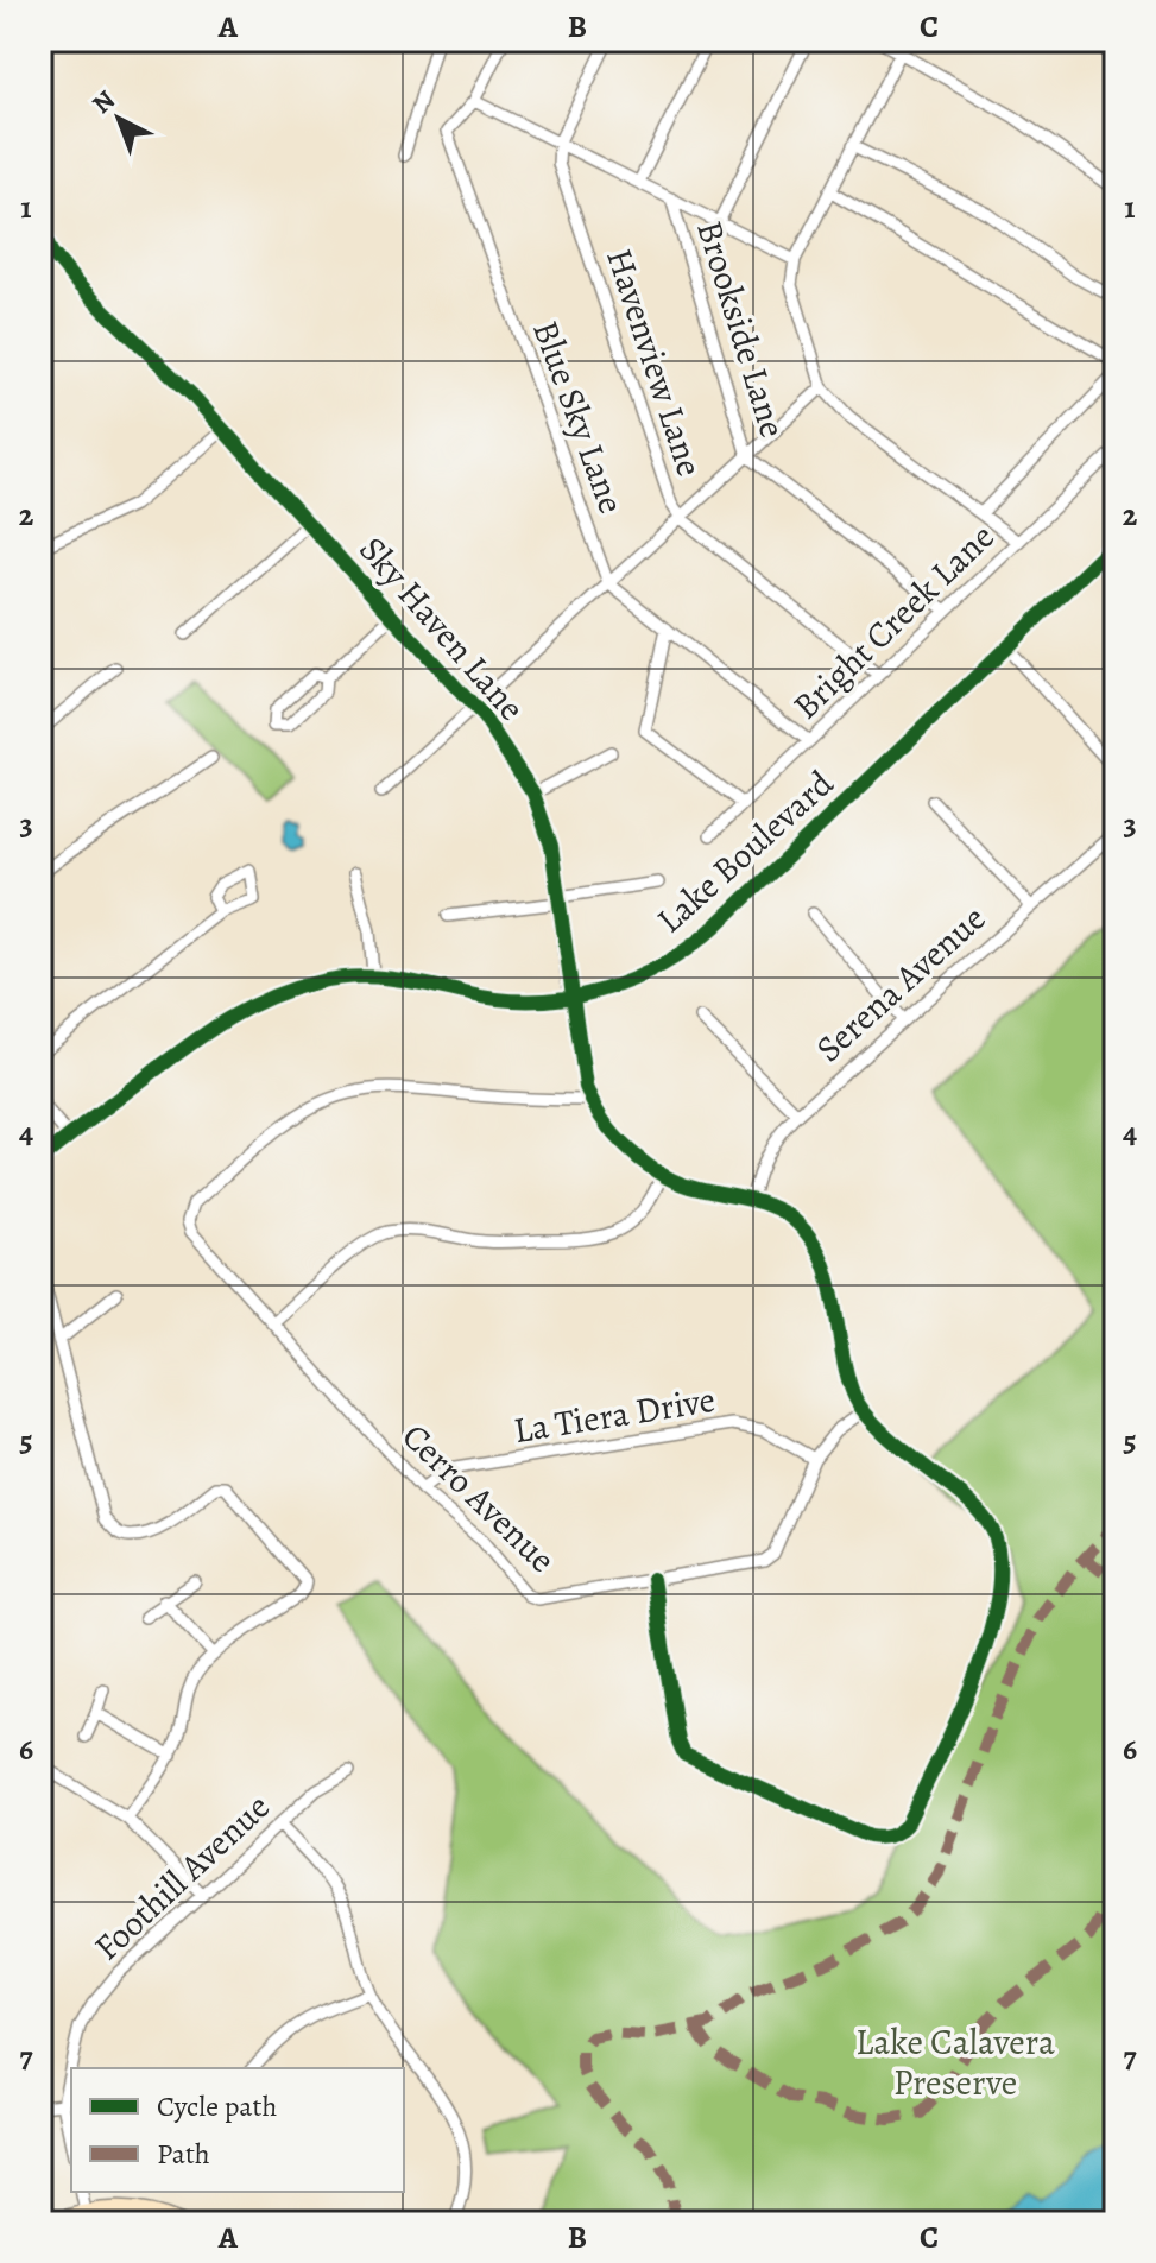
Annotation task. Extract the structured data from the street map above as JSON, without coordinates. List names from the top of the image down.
{
  "streets": {
    "main road": ["Sky Haven Lane", "Lake Boulevard"],
    "street": [
      "Brookside Lane",
      "Havenview Lane",
      "Blue Sky Lane",
      "Bright Creek Lane",
      "Serena Avenue",
      "La Tiera Drive",
      "Cerro Avenue",
      "Foothill Avenue"
    ]
  },
  "crossings": [
    ["Brookside Lane", "Bright Creek Lane"],
    ["Havenview Lane", "Bright Creek Lane"],
    ["Sky Haven Lane", "Lake Boulevard"],
    ["Sky Haven Lane", "Serena Avenue"],
    ["Sky Haven Lane", "Cerro Avenue"],
    ["La Tiera Drive", "Cerro Avenue"]
  ],
  "parks": ["Lake Calavera Preserve"],
  "legend": ["Cycle path", "Path"],
  "north": "top left",
  "grid": {
    "columns": ["A", "B", "C"],
    "rows": [
      "1",
      "2",
      "3",
      "4",
      "5",
      "6",
      "7"
    ]
  }
}
